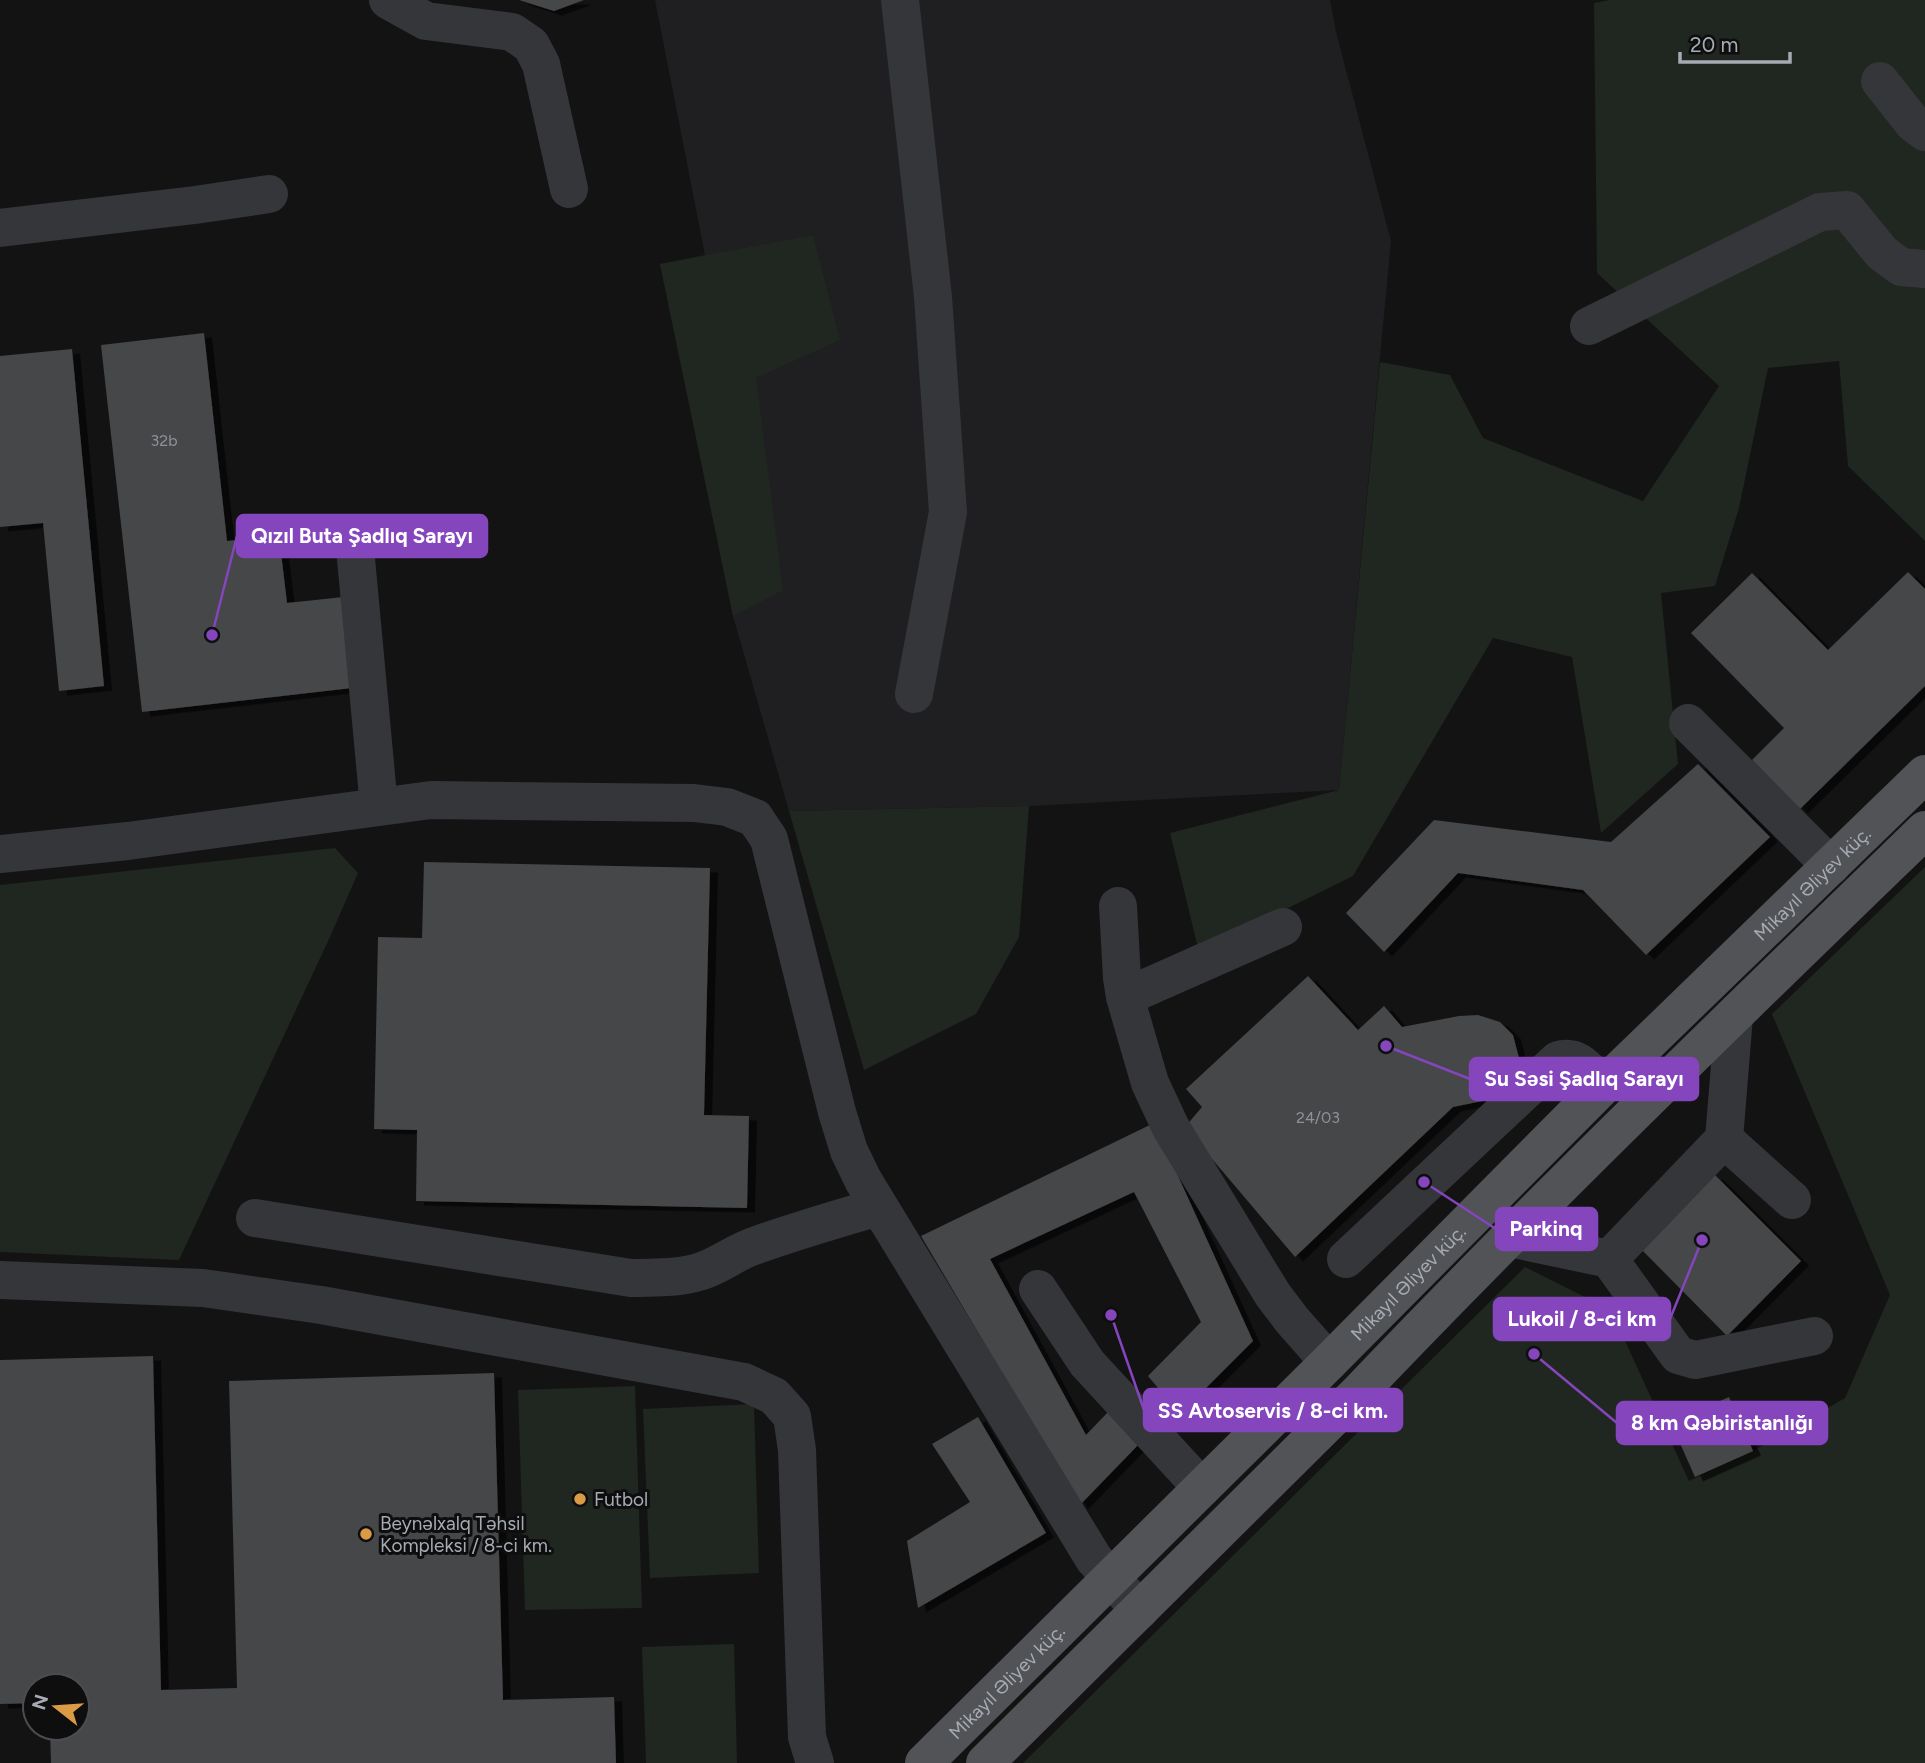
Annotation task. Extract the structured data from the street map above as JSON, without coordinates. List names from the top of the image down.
{
  "streets": {
    "main road": ["Mikayıl Əliyev küç."]
  },
  "places": [
    "Qızıl Buta Şadlıq Sarayı",
    "Su Səsi Şadlıq Sarayı",
    "Parkinq",
    "Lukoil / 8-ci km",
    "SS Avtoservis / 8-ci km.",
    "8 km Qəbiristanlığı",
    "Futbol",
    "Beynəlxalq Təhsil Kompleksi / 8-ci km."
  ],
  "house_numbers": ["32b", "24/03"],
  "scale_bar": "20 m",
  "north": "left"
}
